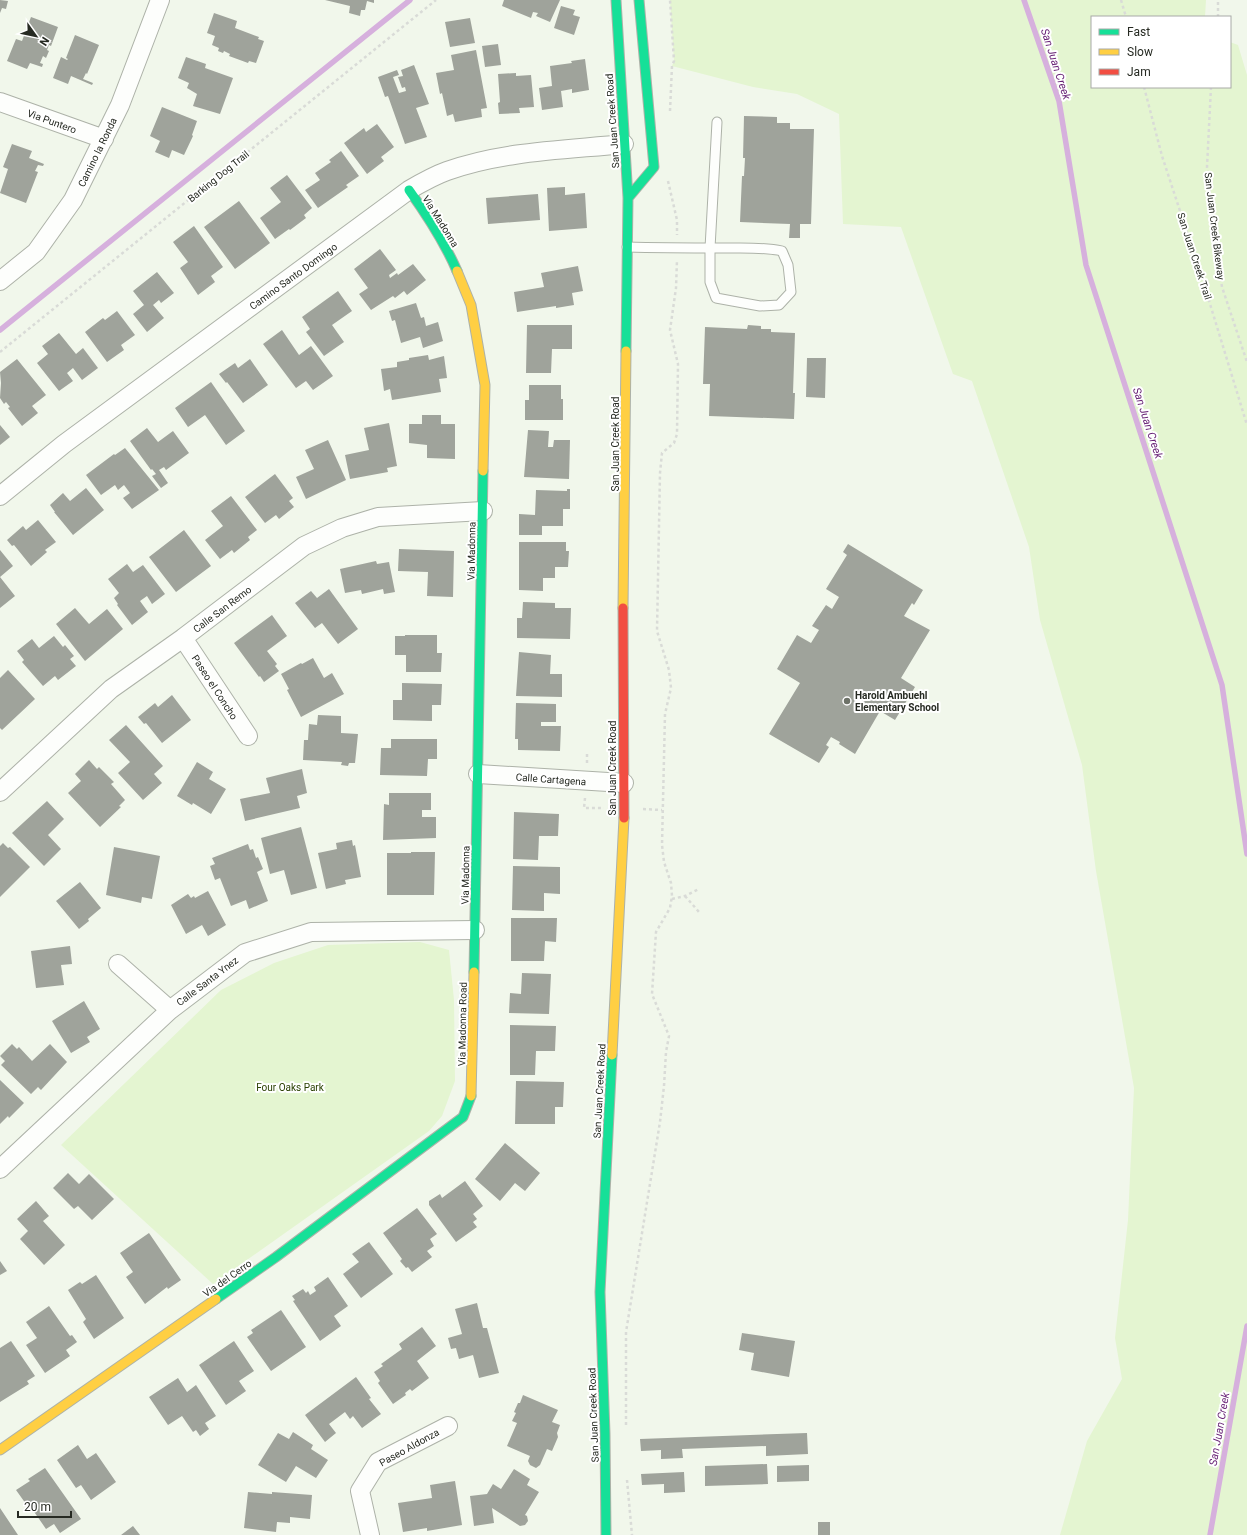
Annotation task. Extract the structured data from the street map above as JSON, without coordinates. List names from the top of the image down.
{
  "streets": {
    "street": [
      "Via Puntero",
      "San Juan Creek Road",
      "Camino la Ronda",
      "Via Madonna",
      "Camino Santo Domingo",
      "Calle San Remo",
      "Paseo el Concho",
      "Calle Cartagena",
      "Calle Santa Ynez",
      "Via Madonna Road",
      "Via del Cerro",
      "Paseo Aldonza"
    ],
    "path": ["Barking Dog Trail", "San Juan Creek Bikeway", "San Juan Creek Trail"]
  },
  "crossings": [
    ["Via Puntero", "Camino la Ronda"],
    ["San Juan Creek Road", "Camino Santo Domingo"],
    ["San Juan Creek Road", "Calle Cartagena"],
    ["Via Madonna", "Camino Santo Domingo"],
    ["Via Madonna", "Calle San Remo"],
    ["Via Madonna", "Calle Cartagena"],
    ["Via Madonna", "Calle Santa Ynez"],
    ["Via Madonna", "Via Madonna Road"],
    ["Calle San Remo", "Paseo el Concho"],
    ["Calle Santa Ynez", "Via Madonna Road"],
    ["Via Madonna Road", "Via del Cerro"]
  ],
  "water": ["San Juan Creek"],
  "parks": ["Four Oaks Park"],
  "places": ["Harold Ambuehl Elementary School"],
  "legend": ["Fast", "Slow", "Jam"],
  "scale_bar": "20 m",
  "north": "bottom right"
}
